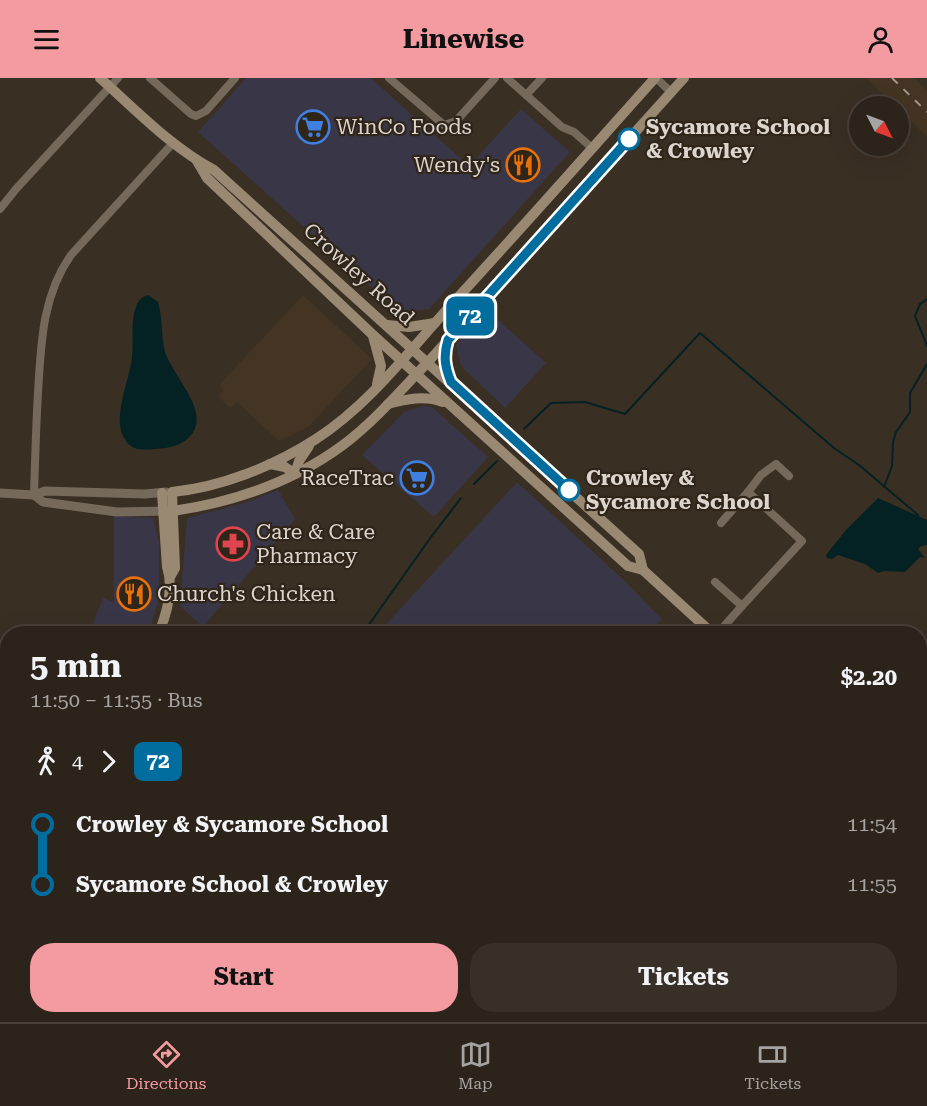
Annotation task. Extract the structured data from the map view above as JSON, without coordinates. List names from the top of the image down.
{
  "streets": {
    "main road": ["Crowley Road"]
  },
  "places": {
    "supermarket": ["WinCo Foods", "RaceTrac"],
    "other": ["Sycamore School & Crowley", "Crowley & Sycamore School"],
    "restaurant": ["Wendy's", "Church's Chicken"],
    "pharmacy": ["Care & Care Pharmacy"]
  },
  "lines": ["bus line 72"],
  "north": "bottom right",
  "page": {
    "header": "Linewise",
    "on_map": "72",
    "heading": ["5 min", "11:50 – 11:55 · Bus", "$2.20"],
    "legs": ["4", "72"],
    "list": [
      {
        "name": "Crowley & Sycamore School",
        "value": "11:54"
      },
      {
        "name": "Sycamore School & Crowley",
        "value": "11:55"
      }
    ],
    "buttons": ["Start", "Tickets"],
    "tabs": ["Directions", "Map", "Tickets"]
  }
}
